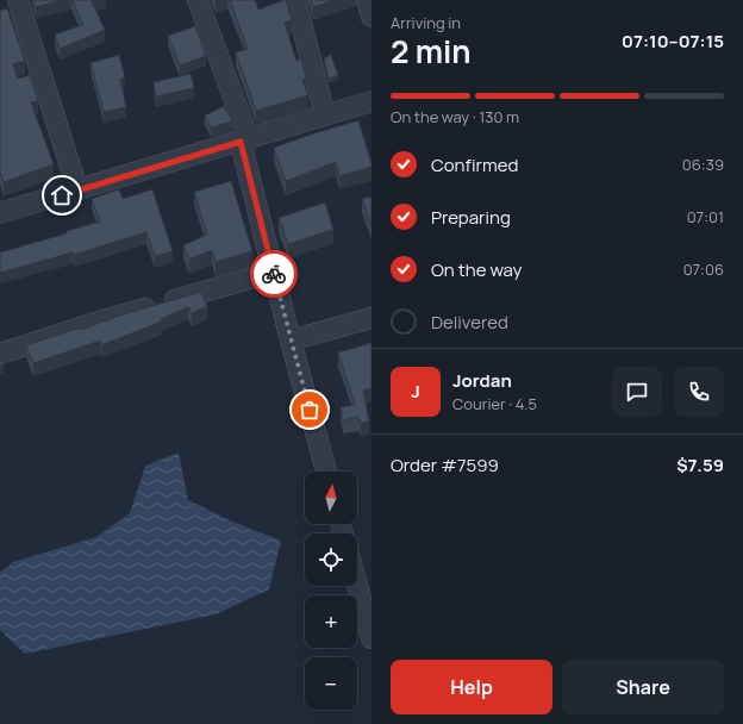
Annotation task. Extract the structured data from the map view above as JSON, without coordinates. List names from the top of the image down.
{
  "north": "top",
  "page": {
    "heading": ["2 min", "Arriving in", "07:10–07:15"],
    "panel": [
      "Jordan",
      "Courier · 4.5",
      "Order #7599",
      "$7.59"
    ],
    "bar": "On the way · 130 m",
    "list": [
      ["Confirmed", "06:39"],
      ["Preparing", "07:01"],
      ["On the way", "07:06"],
      "Delivered"
    ],
    "round": "J",
    "map_buttons": ["+", "−"],
    "buttons": ["Help", "Share"]
  }
}
